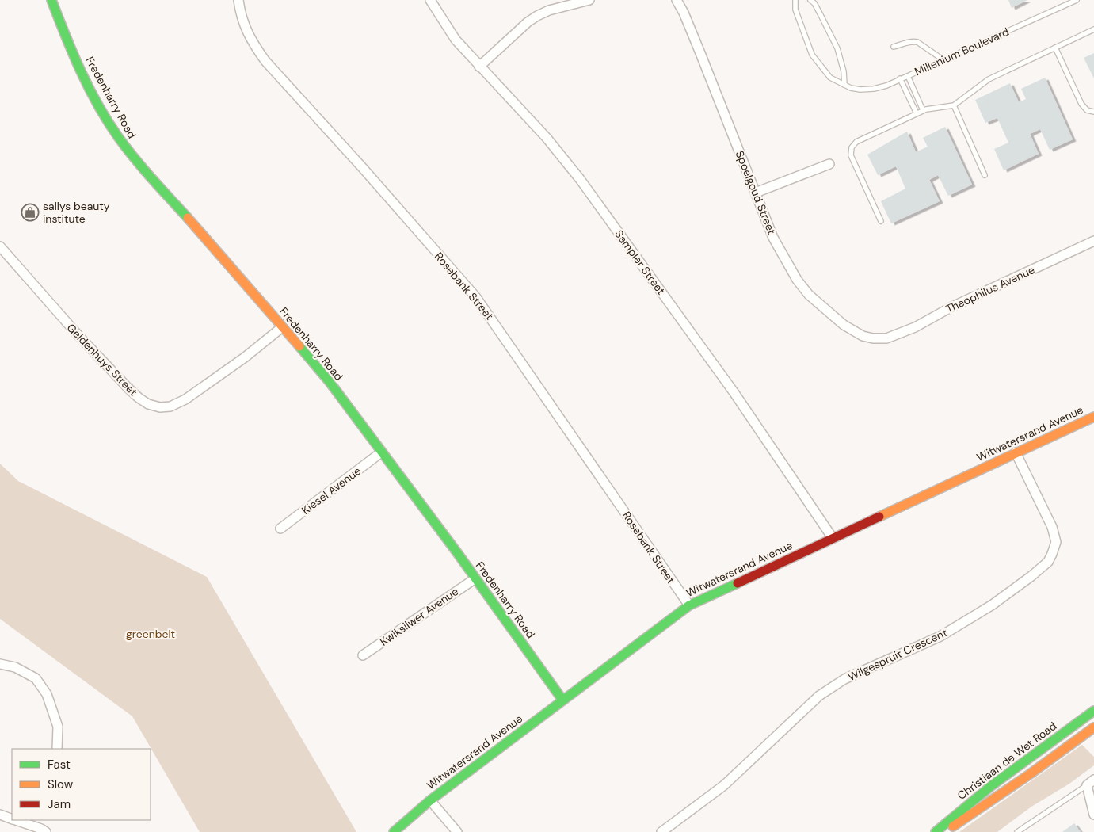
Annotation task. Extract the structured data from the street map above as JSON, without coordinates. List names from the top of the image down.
{
  "streets": {
    "street": [
      "Fredenharry Road",
      "Spoelgoud Street",
      "Sampler Street",
      "Rosebank Street",
      "Theophilus Avenue",
      "Geldenhuys Street",
      "Witwatersrand Avenue",
      "Kiesel Avenue",
      "Kwiksilwer Avenue",
      "Wilgespruit Crescent",
      "Christiaan de Wet Road"
    ],
    "lane": ["Millenium Boulevard"]
  },
  "crossings": [
    ["Fredenharry Road", "Geldenhuys Street"],
    ["Fredenharry Road", "Witwatersrand Avenue"],
    ["Fredenharry Road", "Kiesel Avenue"],
    ["Fredenharry Road", "Kwiksilwer Avenue"],
    ["Spoelgoud Street", "Theophilus Avenue"],
    ["Sampler Street", "Witwatersrand Avenue"],
    ["Rosebank Street", "Witwatersrand Avenue"],
    ["Witwatersrand Avenue", "Wilgespruit Crescent"]
  ],
  "parks": ["greenbelt"],
  "places": {
    "shop": ["sallys beauty institute"]
  },
  "legend": ["Fast", "Slow", "Jam"]
}
